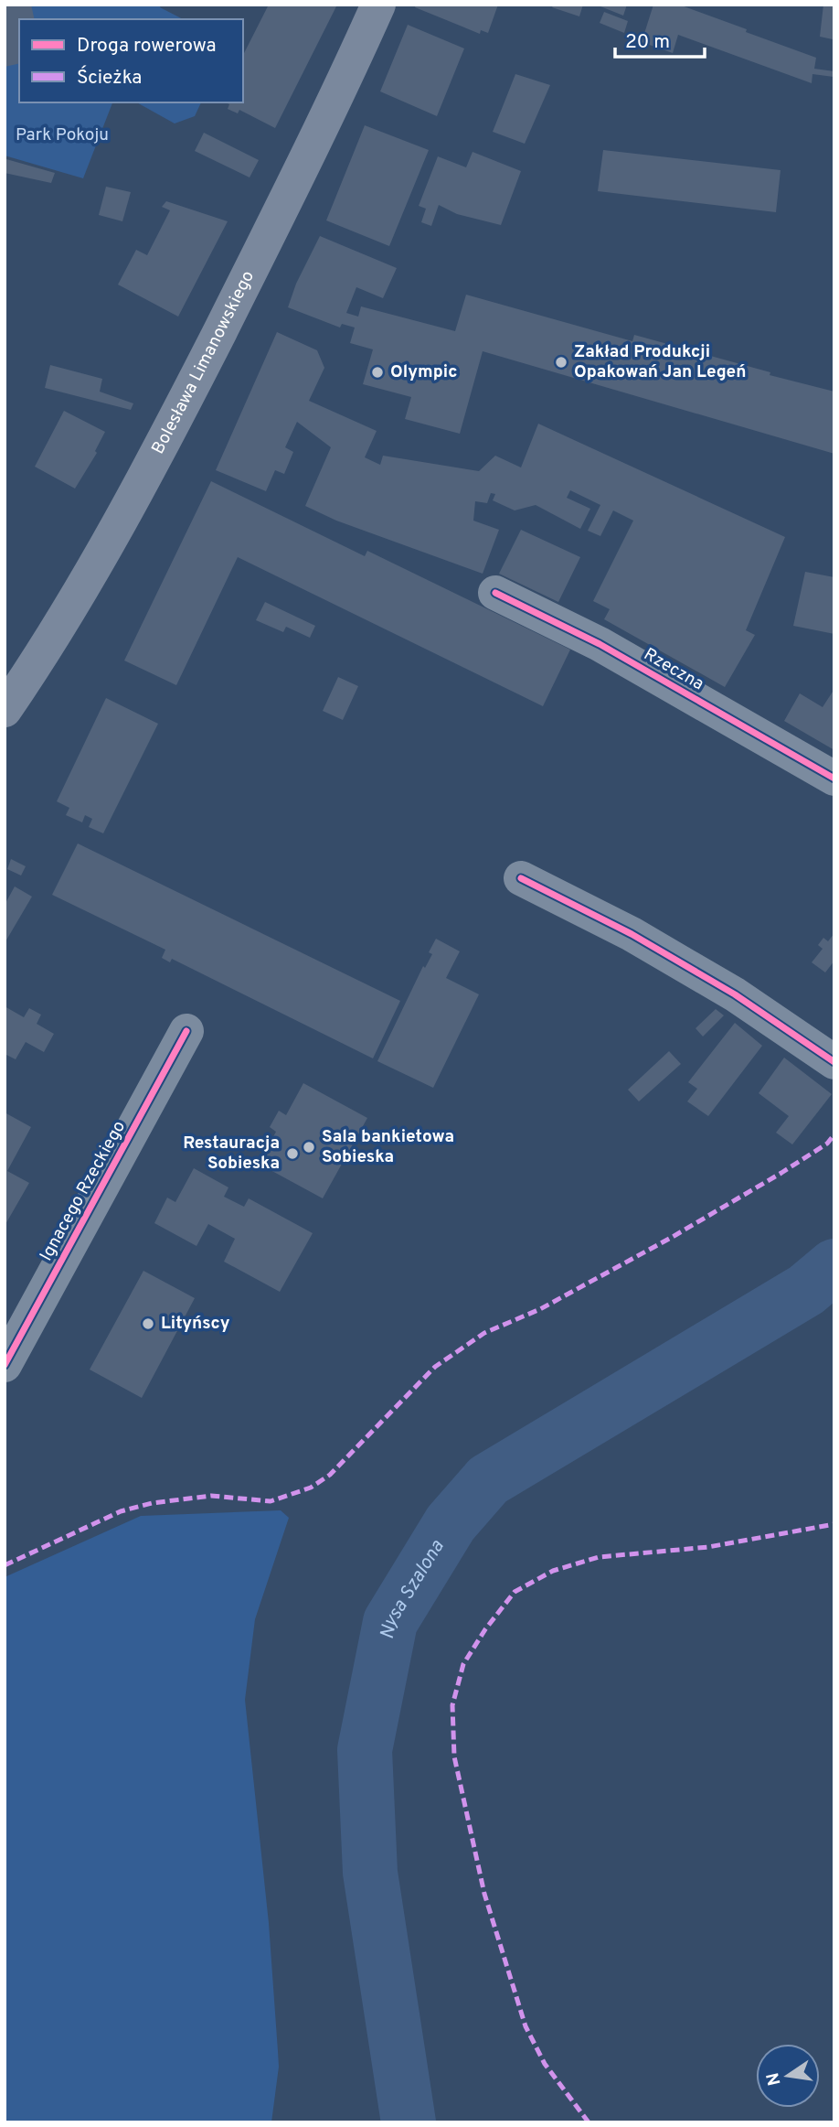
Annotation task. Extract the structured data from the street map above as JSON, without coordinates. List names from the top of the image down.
{
  "streets": {
    "main road": ["Bolesława Limanowskiego"],
    "street": ["Rzeczna", "Ignacego Rzeckiego"]
  },
  "water": ["Nysa Szalona"],
  "parks": ["Park Pokoju"],
  "places": [
    "Zakład Produkcji Opakowań Jan Legeń",
    "Olympic",
    "Sala bankietowa Sobieska",
    "Restauracja Sobieska",
    "Lityńscy"
  ],
  "legend": ["Droga rowerowa", "Ścieżka"],
  "scale_bar": "20 m",
  "north": "left"
}
